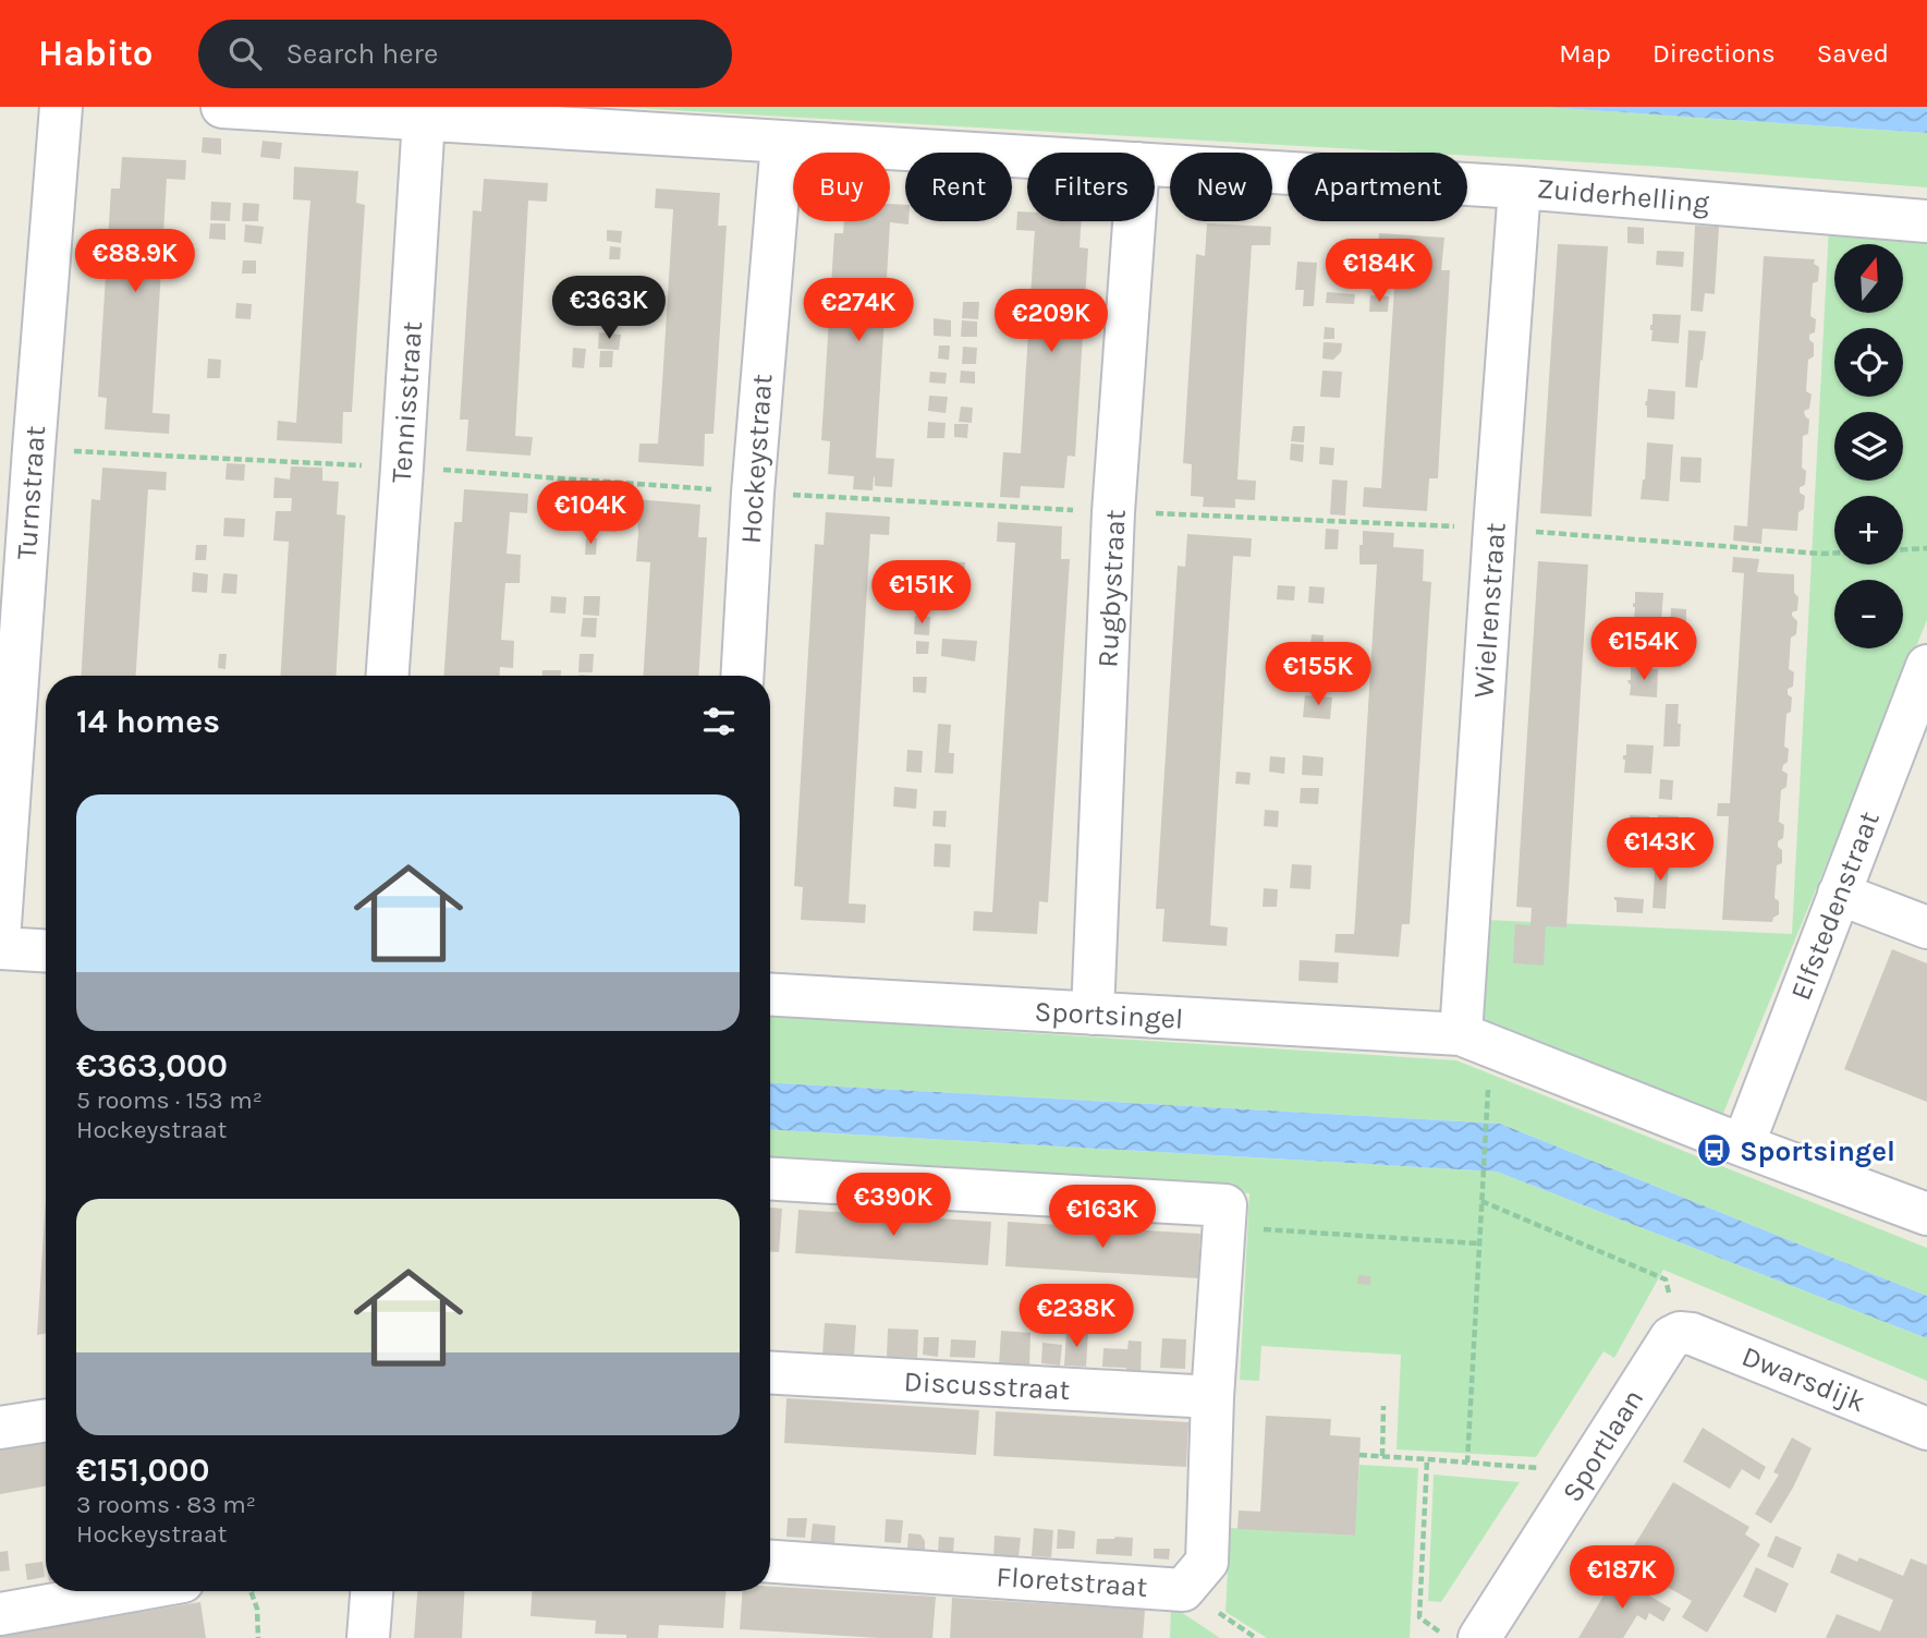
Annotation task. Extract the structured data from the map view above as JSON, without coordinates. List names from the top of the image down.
{
  "streets": {
    "street": [
      "Zuiderhelling",
      "Tennisstraat",
      "Hockeystraat",
      "Turnstraat",
      "Rugbystraat",
      "Wielrenstraat",
      "Elfstedenstraat",
      "Sportsingel",
      "Dwarsdijk",
      "Discusstraat",
      "Sportlaan",
      "Floretstraat"
    ]
  },
  "crossings": [
    ["Zuiderhelling", "Tennisstraat"],
    ["Zuiderhelling", "Hockeystraat"],
    ["Zuiderhelling", "Wielrenstraat"],
    ["Rugbystraat", "Sportsingel"],
    ["Wielrenstraat", "Sportsingel"],
    ["Elfstedenstraat", "Sportsingel"],
    ["Dwarsdijk", "Sportlaan"],
    ["Discusstraat", "Floretstraat"]
  ],
  "places": {
    "bus stop": ["Sportsingel"]
  },
  "north": "top",
  "page": {
    "header": "Habito",
    "search": "Search here",
    "nav": ["Map", "Directions", "Saved"],
    "chip": [
      "Buy",
      "Rent",
      "Filters",
      "New",
      "Apartment"
    ],
    "price": [
      "€88.9K",
      "€184K",
      "€363K",
      "€274K",
      "€209K",
      "€104K",
      "€151K",
      "€154K",
      "€155K",
      "€143K",
      "€390K",
      "€163K",
      "€238K",
      "€187K"
    ],
    "map_buttons": ["+", "−"],
    "heading": "14 homes",
    "list": [
      {
        "name": "€363,000",
        "note": "5 rooms · 153 m² · Hockeystraat"
      },
      {
        "name": "€151,000",
        "note": "3 rooms · 83 m² · Hockeystraat"
      }
    ]
  }
}
